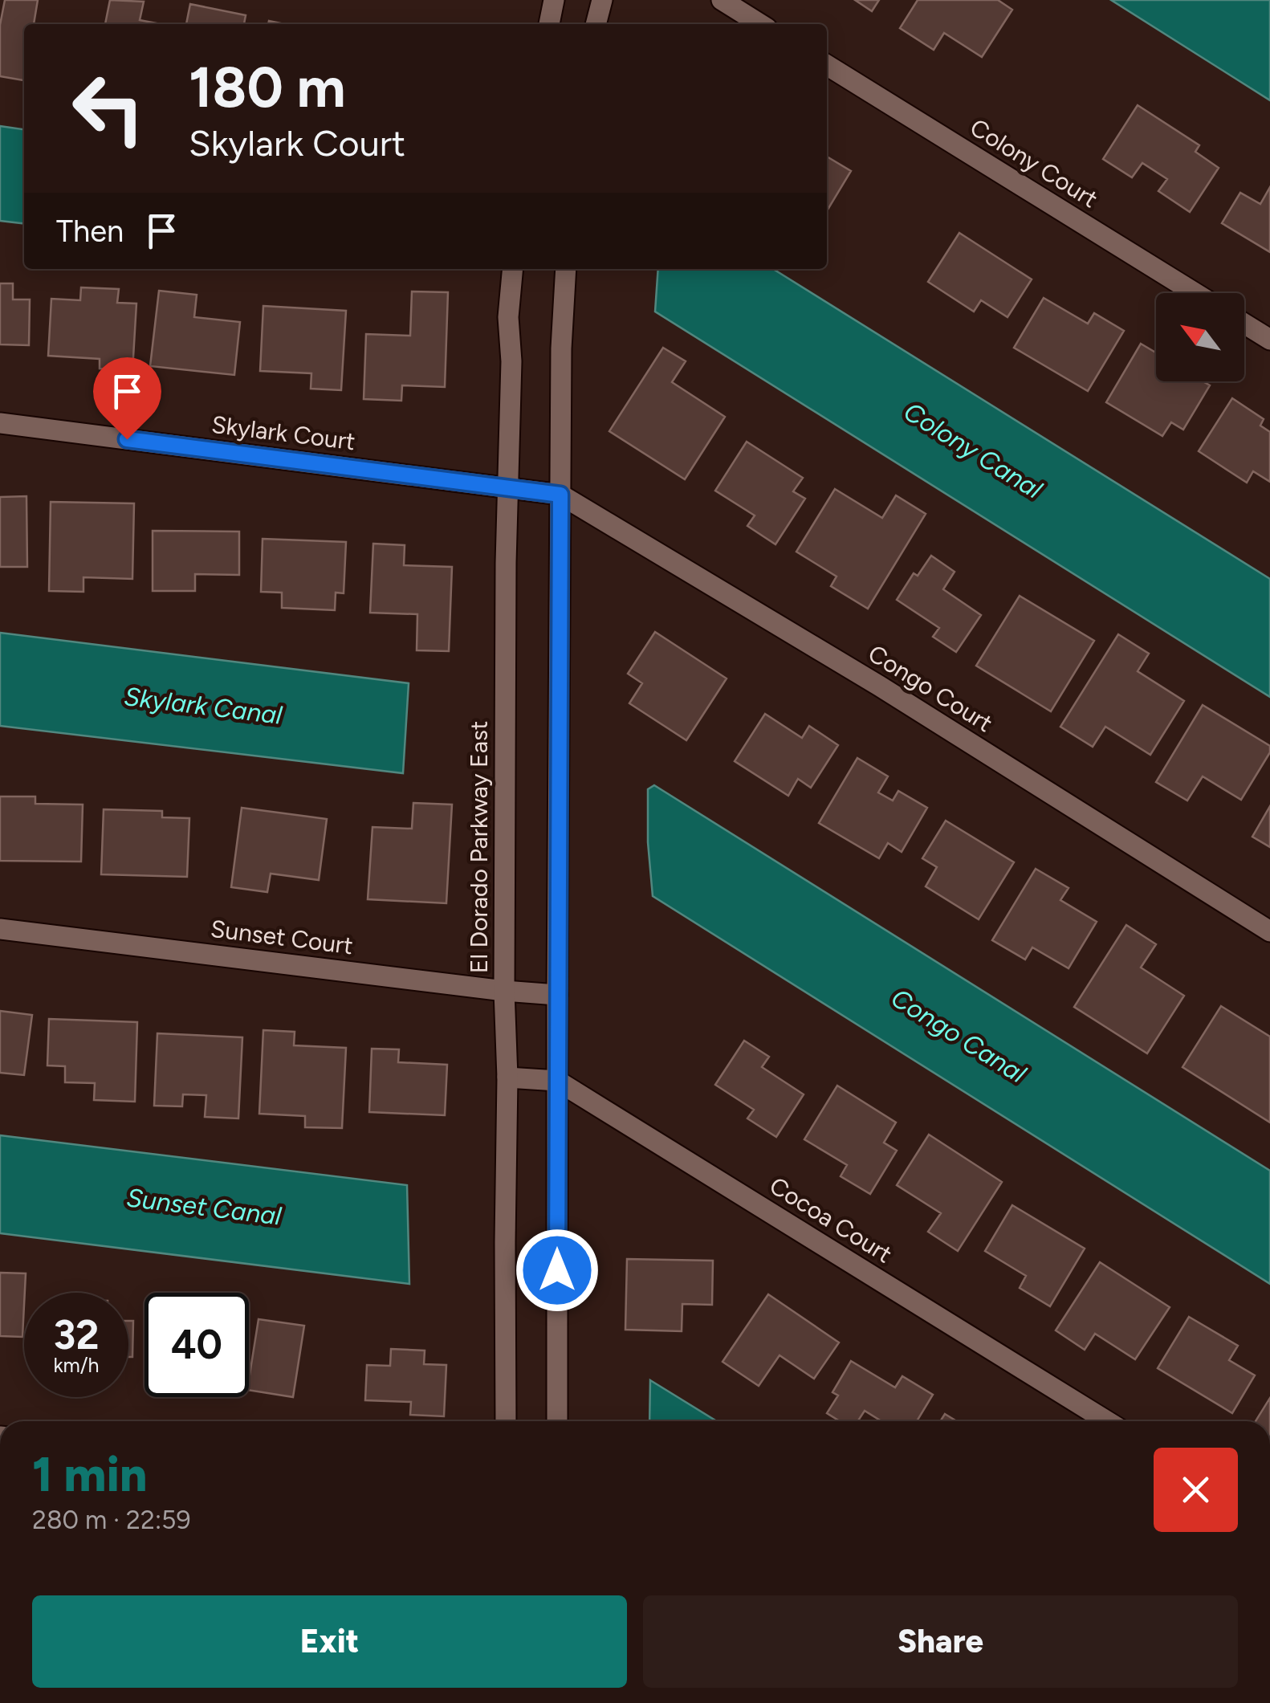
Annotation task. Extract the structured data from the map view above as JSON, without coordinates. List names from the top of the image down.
{
  "streets": {
    "street": [
      "Colony Court",
      "Skylark Court",
      "Congo Court",
      "El Dorado Parkway East",
      "Sunset Court",
      "Cocoa Court"
    ]
  },
  "crossings": [
    ["Skylark Court", "Congo Court"],
    ["Skylark Court", "El Dorado Parkway East"],
    ["El Dorado Parkway East", "Sunset Court"],
    ["El Dorado Parkway East", "Cocoa Court"]
  ],
  "water": [
    "Colony Canal",
    "Skylark Canal",
    "Congo Canal",
    "Sunset Canal"
  ],
  "north": "top left",
  "page": {
    "turn": ["180 m", "Skylark Court"],
    "then": "Then",
    "speed": "32 km/h",
    "limit": "40",
    "heading": ["1 min", "280 m · 22:59"],
    "buttons": ["Exit", "Share"]
  }
}
